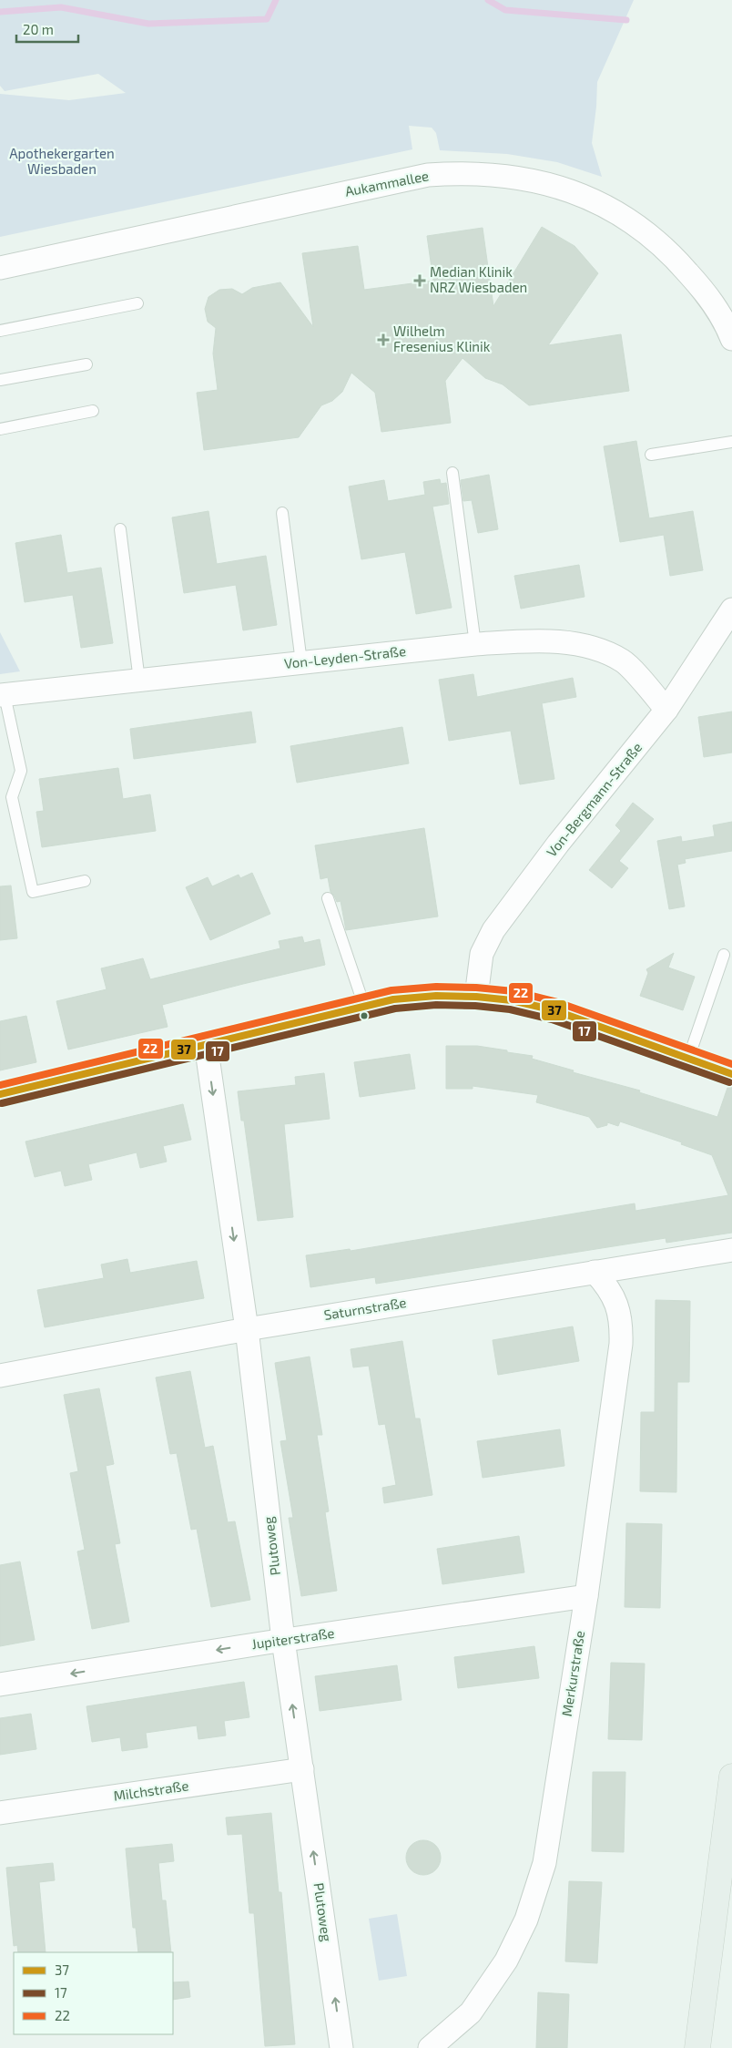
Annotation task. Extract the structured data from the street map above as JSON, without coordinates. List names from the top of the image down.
{
  "streets": {
    "street": [
      "Aukammallee",
      "Von-Leyden-Straße",
      "Von-Bergmann-Straße",
      "Saturnstraße",
      "Plutoweg",
      "Jupiterstraße",
      "Merkurstraße",
      "Milchstraße"
    ]
  },
  "crossings": [
    ["Von-Leyden-Straße", "Von-Bergmann-Straße"],
    ["Saturnstraße", "Plutoweg"],
    ["Saturnstraße", "Merkurstraße"],
    ["Plutoweg", "Jupiterstraße"],
    ["Plutoweg", "Milchstraße"],
    ["Jupiterstraße", "Merkurstraße"]
  ],
  "one_way": ["Jupiterstraße"],
  "parks": ["Apothekergarten Wiesbaden"],
  "places": {
    "health": ["Median Klinik NRZ Wiesbaden", "Wilhelm Fresenius Klinik"]
  },
  "lines": ["transit line 22", "transit line 37", "transit line 17"],
  "legend": ["37", "17", "22"],
  "scale_bar": "20 m"
}
